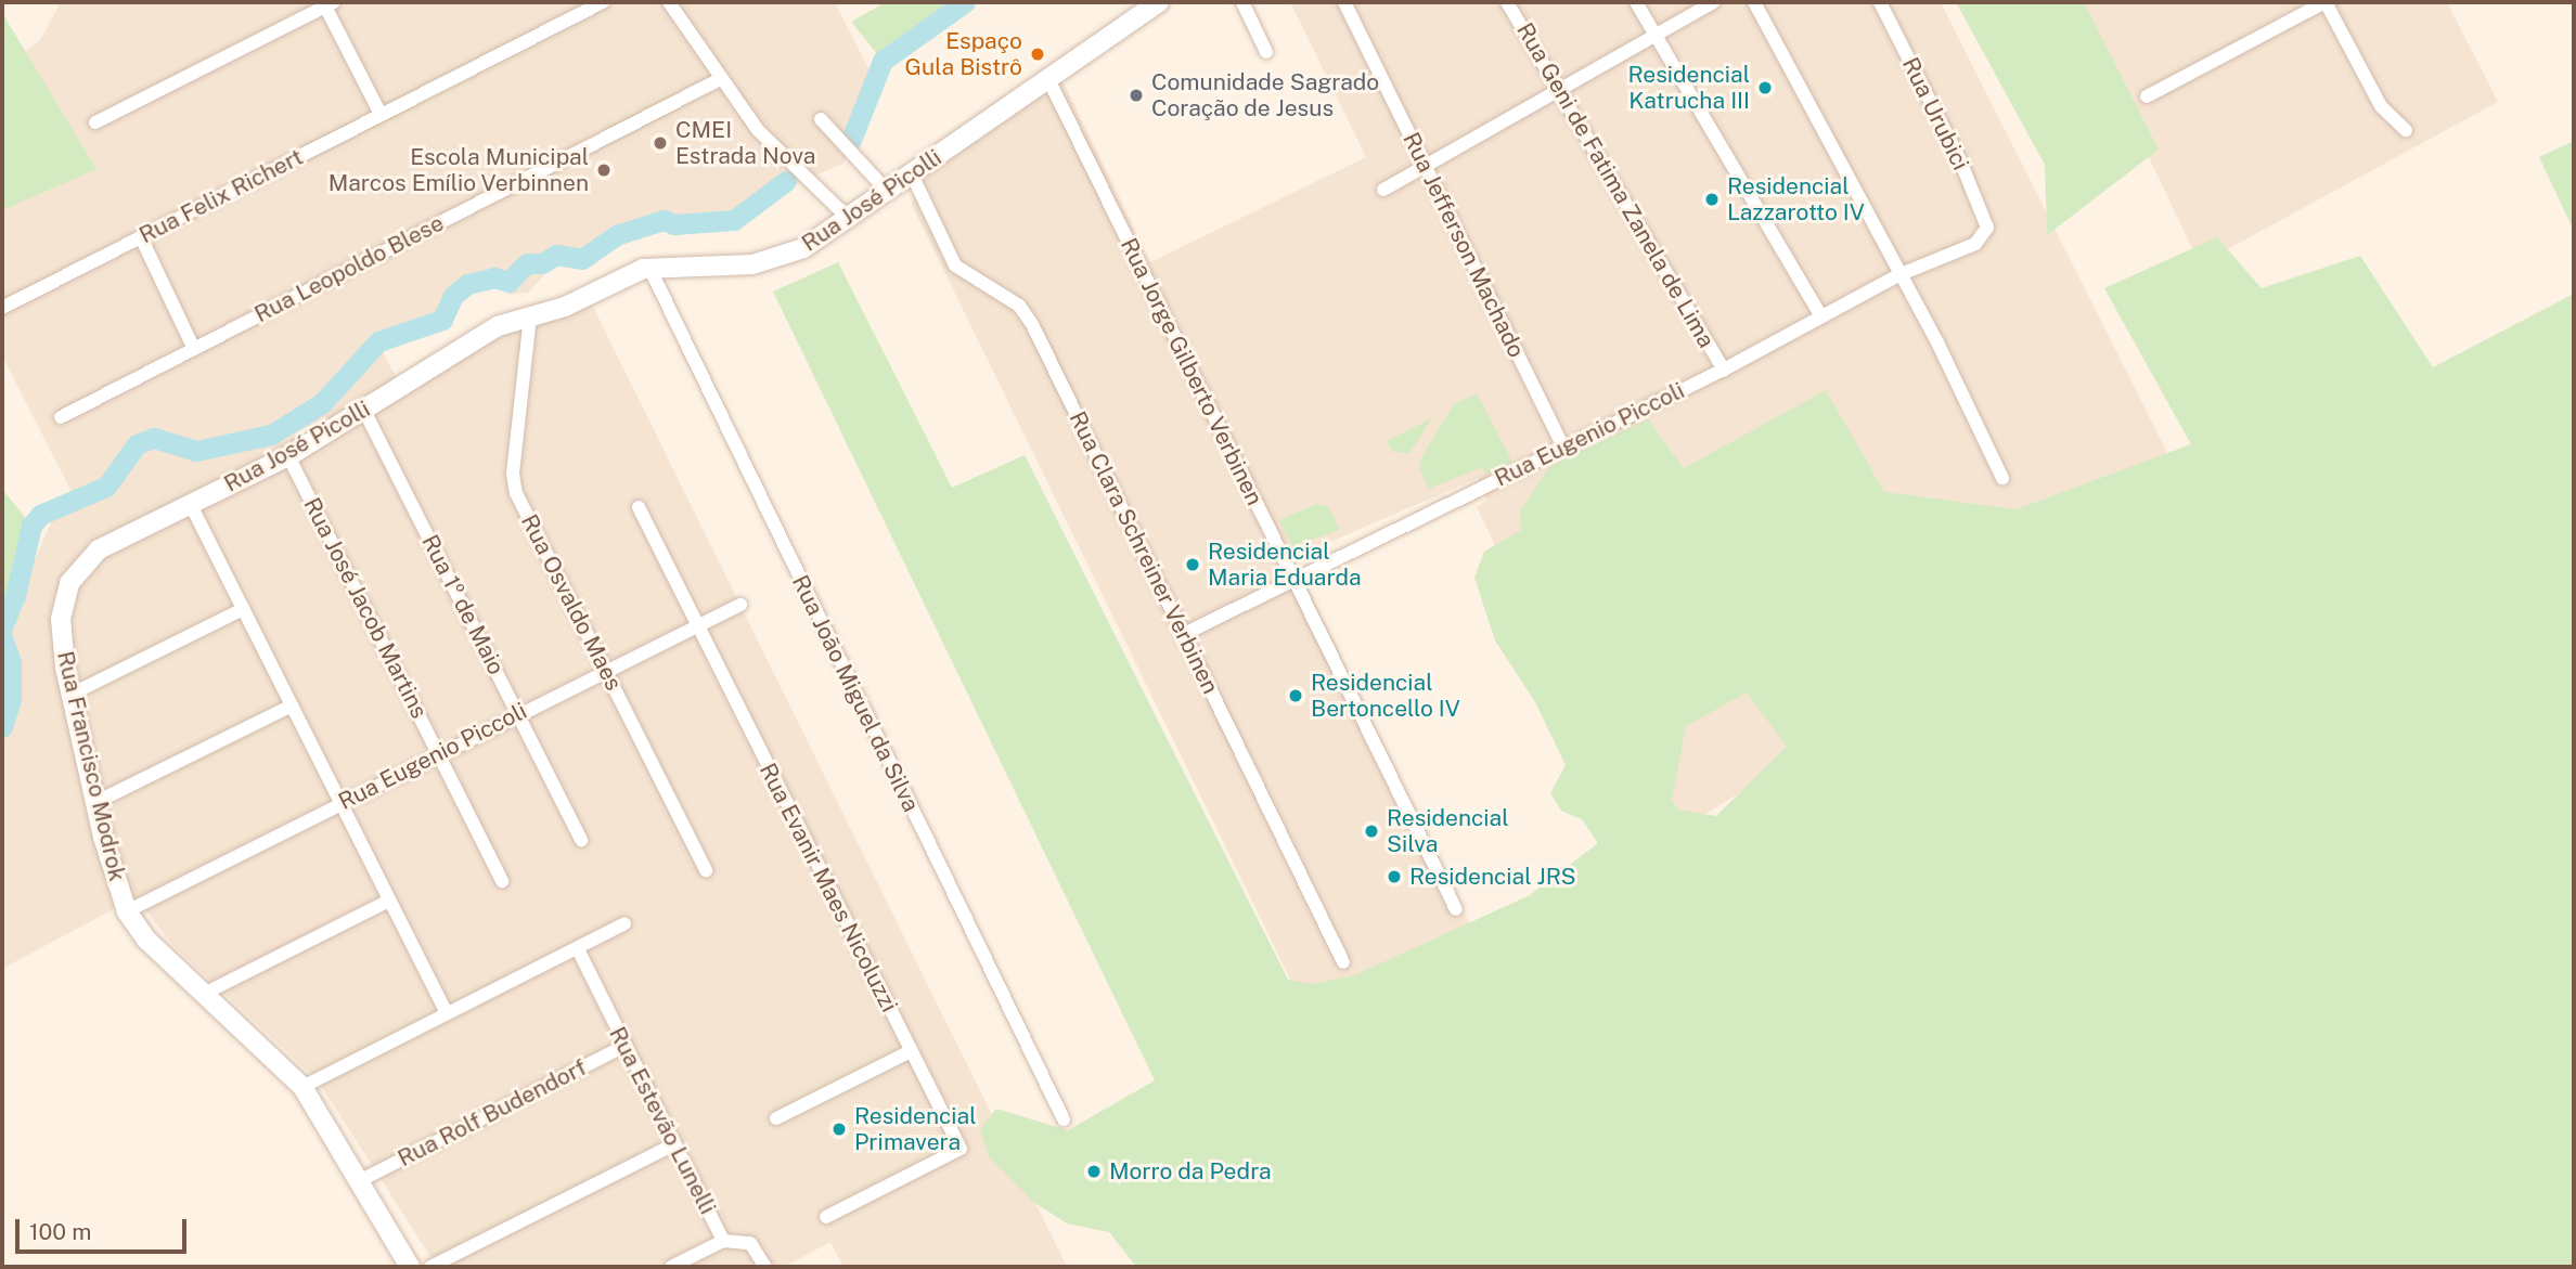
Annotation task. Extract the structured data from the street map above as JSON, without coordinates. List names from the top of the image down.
{
  "streets": {
    "street": [
      "Rua Urubici",
      "Rua Geni de Fatima Zanela de Lima",
      "Rua Felix Richert",
      "Rua José Picolli",
      "Rua Jefferson Machado",
      "Rua Leopoldo Blese",
      "Rua Jorge Gilberto Verbinen",
      "Rua Eugenio Piccoli",
      "Rua Clara Schreiner Verbinen",
      "Rua Osvaldo Maes",
      "Rua 1º de Maio",
      "Rua José Jacob Martins",
      "Rua João Miguel da Silva",
      "Rua Francisco Modrok",
      "Rua Evanir Maes Nicoluzzi",
      "Rua Rolf Budendorf",
      "Rua Estevão Lunelli"
    ]
  },
  "crossings": [
    ["Rua Urubici", "Rua Eugenio Piccoli"],
    ["Rua Geni de Fatima Zanela de Lima", "Rua Eugenio Piccoli"],
    ["Rua José Picolli", "Rua Jorge Gilberto Verbinen"],
    ["Rua José Picolli", "Rua Clara Schreiner Verbinen"],
    ["Rua José Picolli", "Rua Osvaldo Maes"],
    ["Rua José Picolli", "Rua 1º de Maio"],
    ["Rua José Picolli", "Rua José Jacob Martins"],
    ["Rua José Picolli", "Rua João Miguel da Silva"],
    ["Rua José Picolli", "Rua Francisco Modrok"],
    ["Rua Jefferson Machado", "Rua Eugenio Piccoli"],
    ["Rua Jorge Gilberto Verbinen", "Rua Eugenio Piccoli"],
    ["Rua Eugenio Piccoli", "Rua Clara Schreiner Verbinen"],
    ["Rua Eugenio Piccoli", "Rua Osvaldo Maes"],
    ["Rua Eugenio Piccoli", "Rua 1º de Maio"],
    ["Rua Eugenio Piccoli", "Rua José Jacob Martins"],
    ["Rua Eugenio Piccoli", "Rua Francisco Modrok"],
    ["Rua Eugenio Piccoli", "Rua Evanir Maes Nicoluzzi"],
    ["Rua Francisco Modrok", "Rua Rolf Budendorf"],
    ["Rua Rolf Budendorf", "Rua Estevão Lunelli"]
  ],
  "places": [
    "Espaço Gula Bistrô",
    "Residencial Katrucha III",
    "Comunidade Sagrado Coração de Jesus",
    "CMEI Estrada Nova",
    "Escola Municipal Marcos Emílio Verbinnen",
    "Residencial Lazzarotto IV",
    "Residencial Maria Eduarda",
    "Residencial Bertoncello IV",
    "Residencial Silva",
    "Residencial JRS",
    "Residencial Primavera",
    "Morro da Pedra"
  ],
  "scale_bar": "100 m"
}
